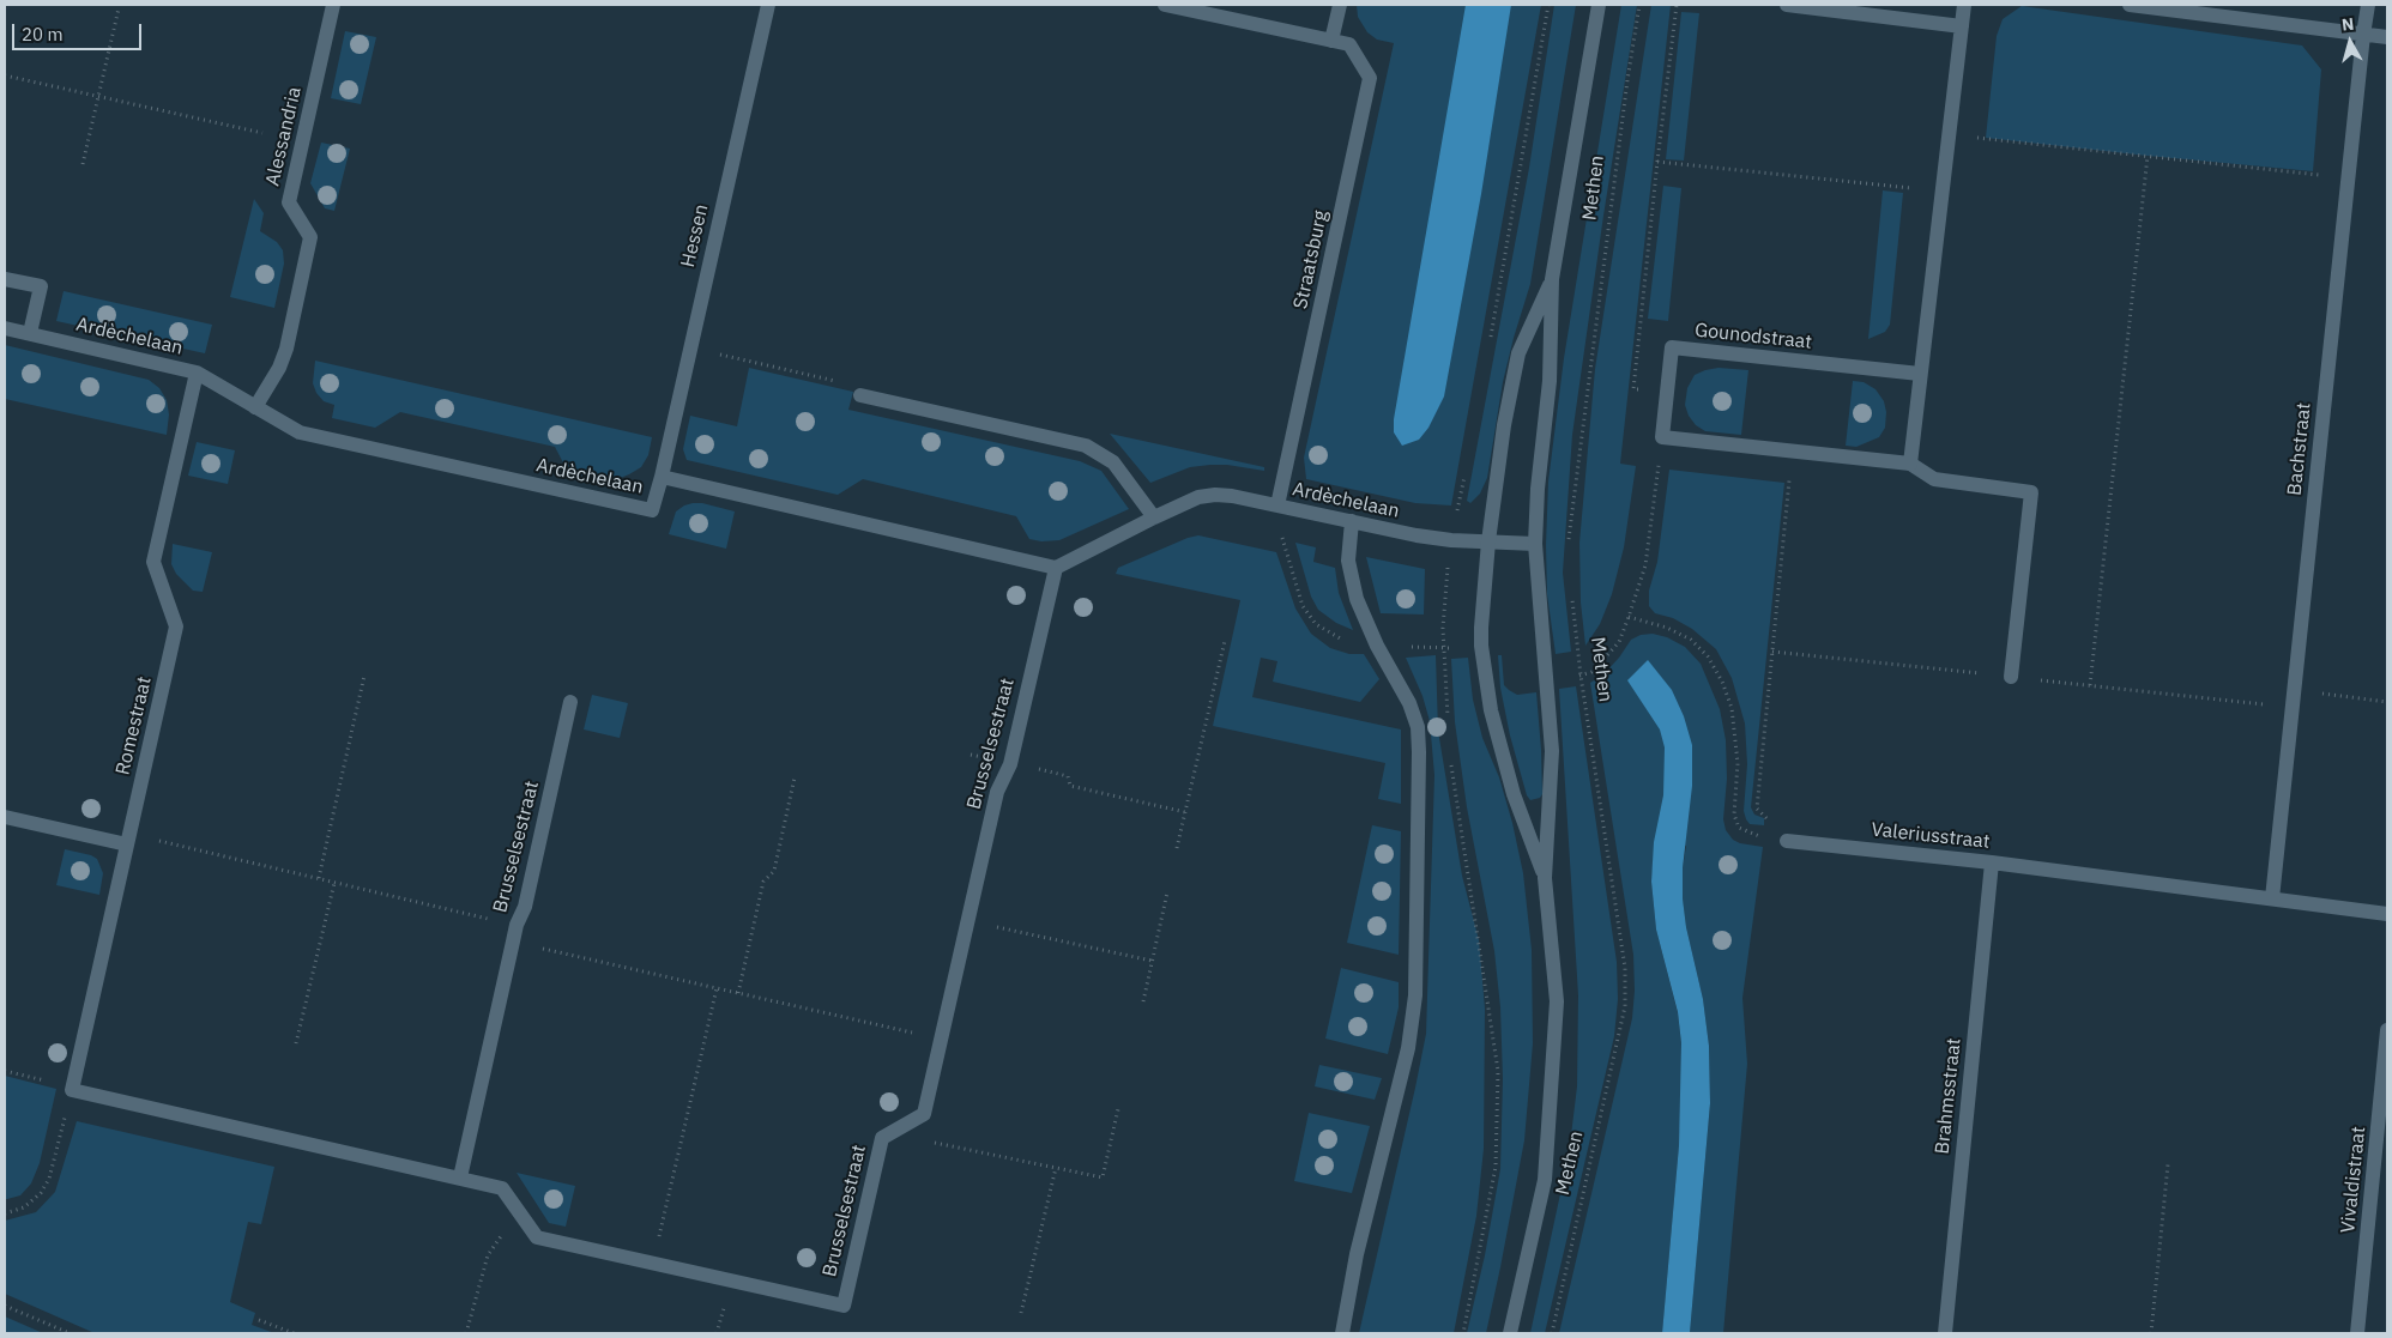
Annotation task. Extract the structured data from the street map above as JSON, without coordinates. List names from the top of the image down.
{
  "streets": {
    "street": [
      "Alessandria",
      "Methen",
      "Hessen",
      "Straatsburg",
      "Ardèchelaan",
      "Gounodstraat",
      "Bachstraat",
      "Romestraat",
      "Brusselsestraat",
      "Valeriusstraat",
      "Brahmsstraat",
      "Vivaldistraat"
    ]
  },
  "crossings": [
    ["Alessandria", "Ardèchelaan"],
    ["Methen", "Ardèchelaan"],
    ["Hessen", "Ardèchelaan"],
    ["Straatsburg", "Ardèchelaan"],
    ["Ardèchelaan", "Romestraat"],
    ["Ardèchelaan", "Brusselsestraat"],
    ["Bachstraat", "Valeriusstraat"],
    ["Romestraat", "Brusselsestraat"],
    ["Valeriusstraat", "Brahmsstraat"]
  ],
  "scale_bar": "20 m",
  "north": "top"
}
